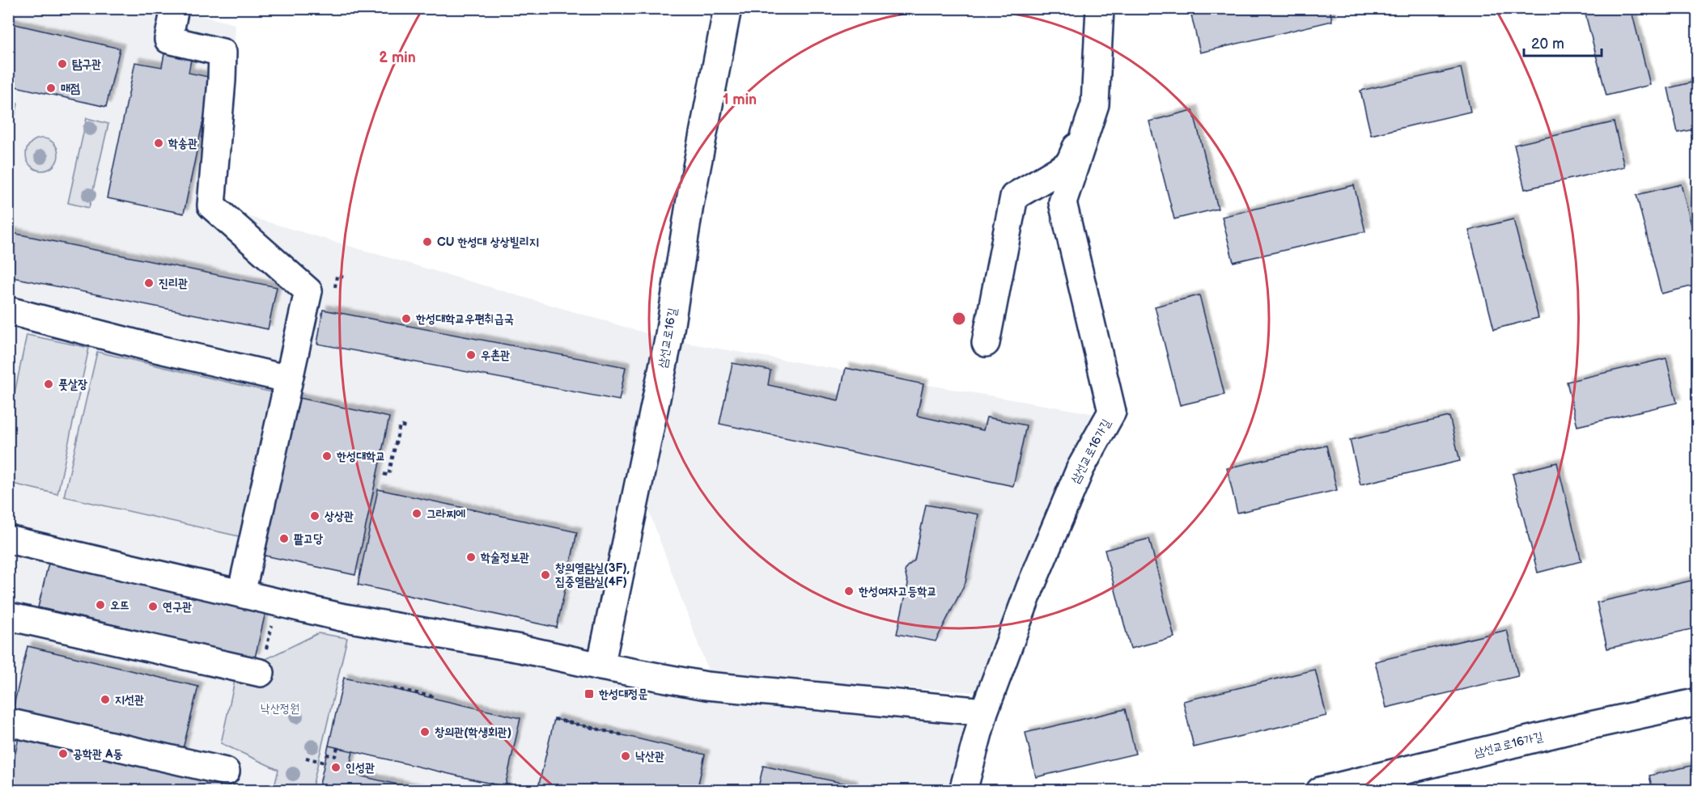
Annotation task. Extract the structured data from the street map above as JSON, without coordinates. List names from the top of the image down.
{
  "streets": {
    "street": ["삼선교로16길", "삼선교로16가길"]
  },
  "parks": ["낙산정원"],
  "places": {
    "other": [
      "탐구관",
      "매점",
      "학송관",
      "CU 한성대 상상빌리지",
      "진리관",
      "한성대학교우편취급국",
      "우촌관",
      "풋살장",
      "한성대학교",
      "그라찌에",
      "상상관",
      "팥고당",
      "학술정보관",
      "창의열람실(3F), 집중열람실(4F)",
      "한성여자고등학교",
      "오뜨",
      "연구관",
      "지선관",
      "창의관(학생회관)",
      "공학관 A동",
      "낙산관",
      "인성관"
    ],
    "transit": ["한성대정문"]
  },
  "scale_bar": "20 m",
  "rings": ["2 min", "1 min"]
}
